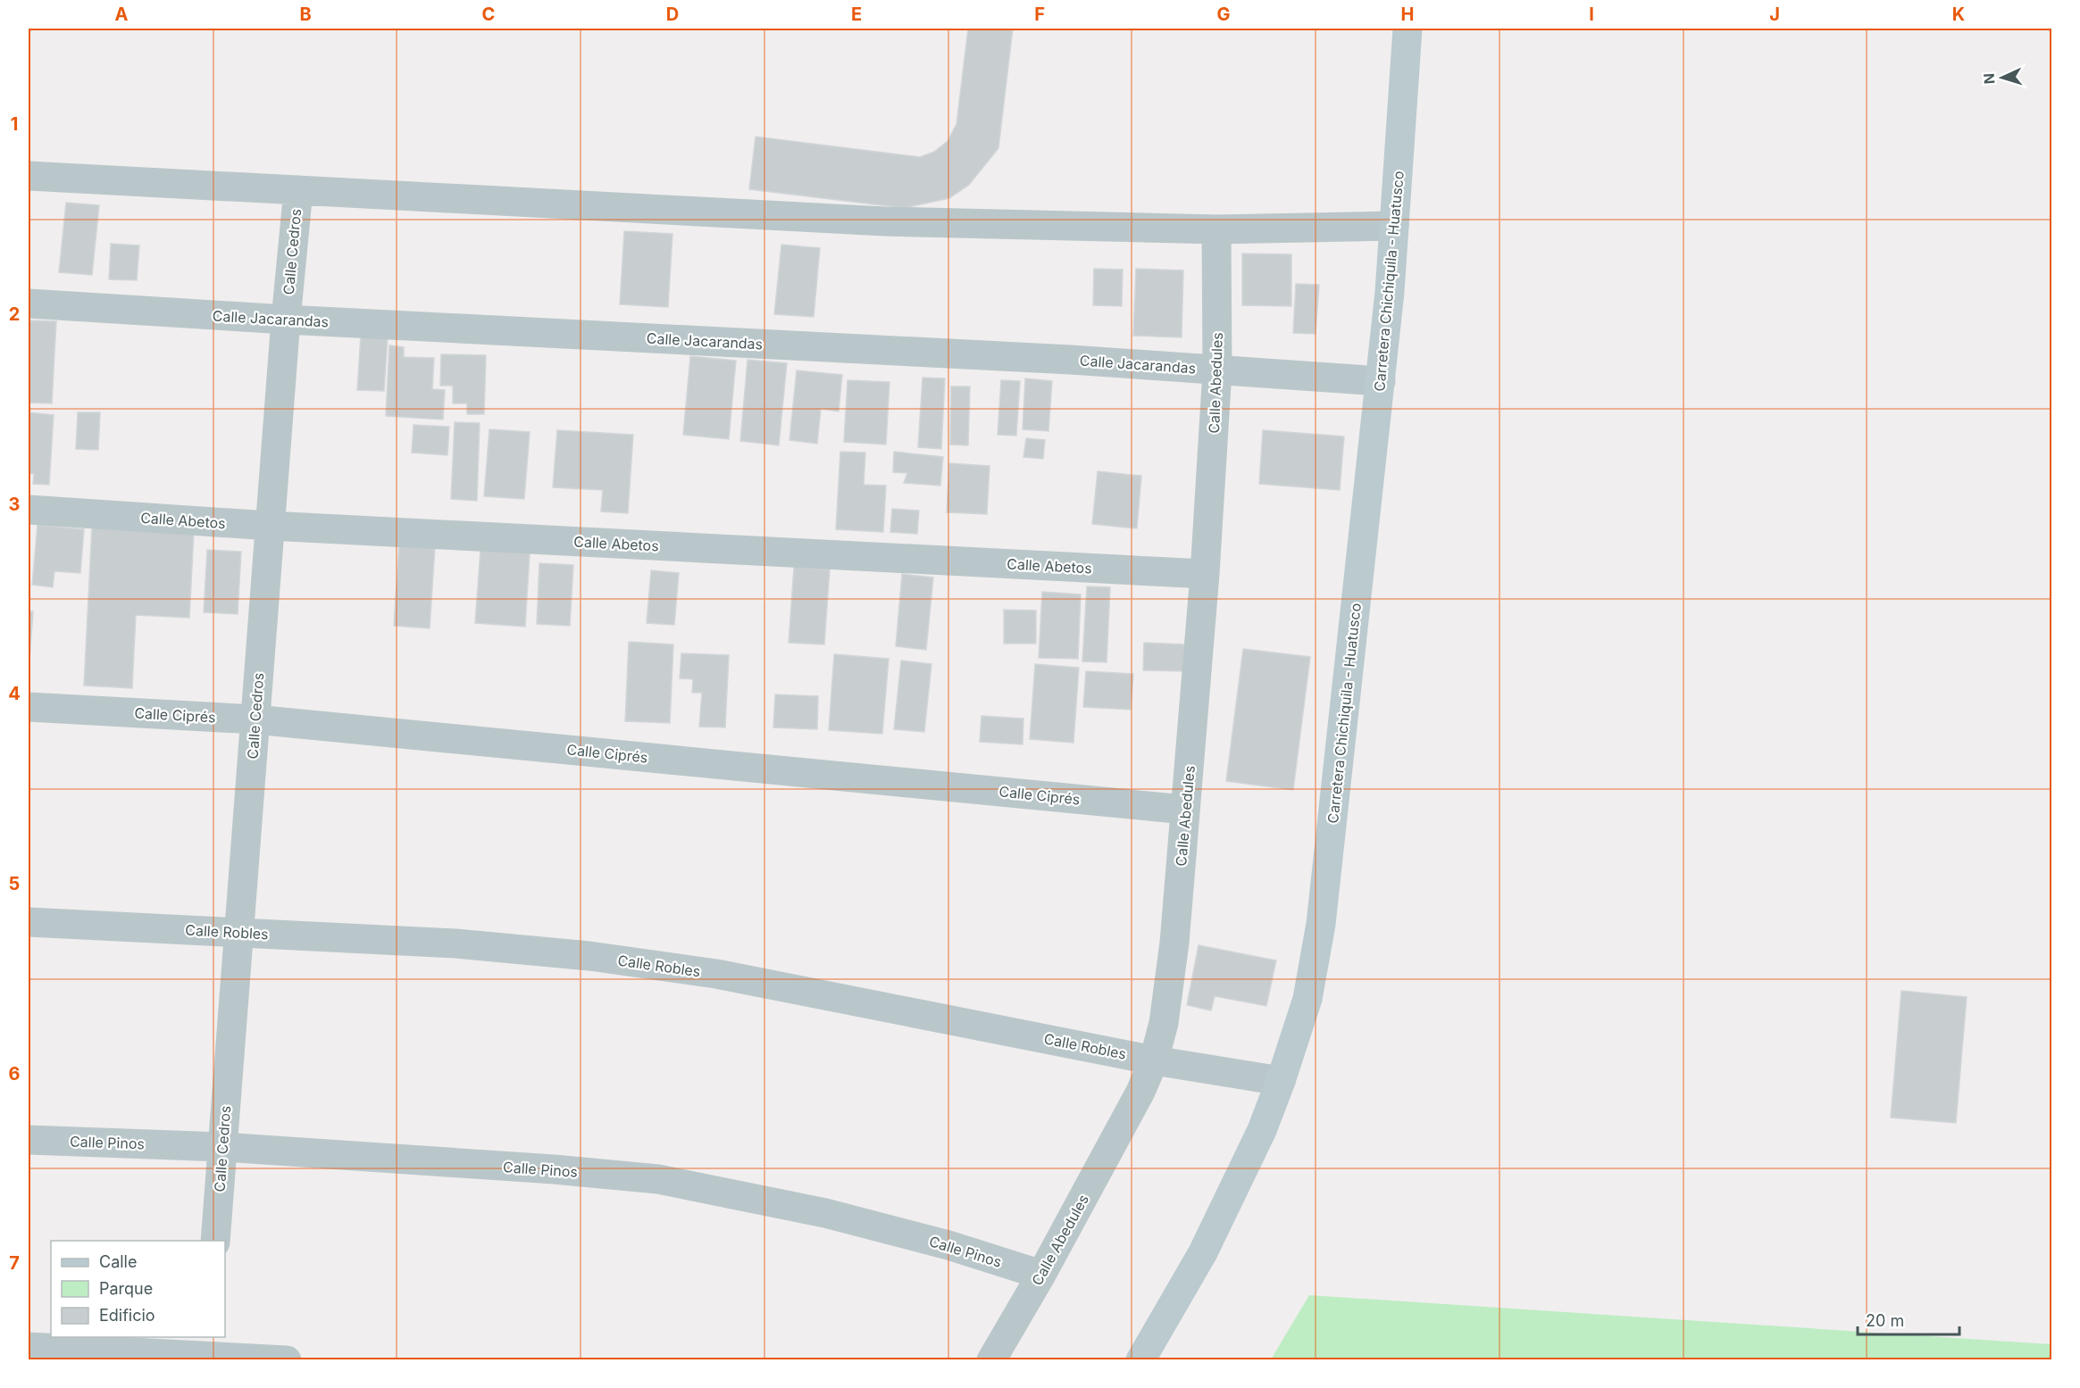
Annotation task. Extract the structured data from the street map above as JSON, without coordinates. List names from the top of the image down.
{
  "streets": {
    "main road": ["Carretera Chichiquila - Huatusco"],
    "street": [
      "Calle Cedros",
      "Calle Jacarandas",
      "Calle Abedules",
      "Calle Abetos",
      "Calle Ciprés",
      "Calle Robles",
      "Calle Pinos"
    ]
  },
  "crossings": [
    ["Calle Cedros", "Calle Jacarandas"],
    ["Calle Cedros", "Calle Abetos"],
    ["Calle Cedros", "Calle Ciprés"],
    ["Calle Cedros", "Calle Robles"],
    ["Calle Cedros", "Calle Pinos"],
    ["Carretera Chichiquila - Huatusco", "Calle Jacarandas"],
    ["Carretera Chichiquila - Huatusco", "Calle Robles"],
    ["Calle Jacarandas", "Calle Abedules"],
    ["Calle Abedules", "Calle Abetos"],
    ["Calle Abedules", "Calle Ciprés"],
    ["Calle Abedules", "Calle Robles"],
    ["Calle Abedules", "Calle Pinos"]
  ],
  "legend": ["Calle", "Parque", "Edificio"],
  "scale_bar": "20 m",
  "north": "left",
  "grid": {
    "columns": [
      "A",
      "B",
      "C",
      "D",
      "E",
      "F",
      "G",
      "H",
      "I",
      "J",
      "K"
    ],
    "rows": [
      "1",
      "2",
      "3",
      "4",
      "5",
      "6",
      "7"
    ]
  }
}
